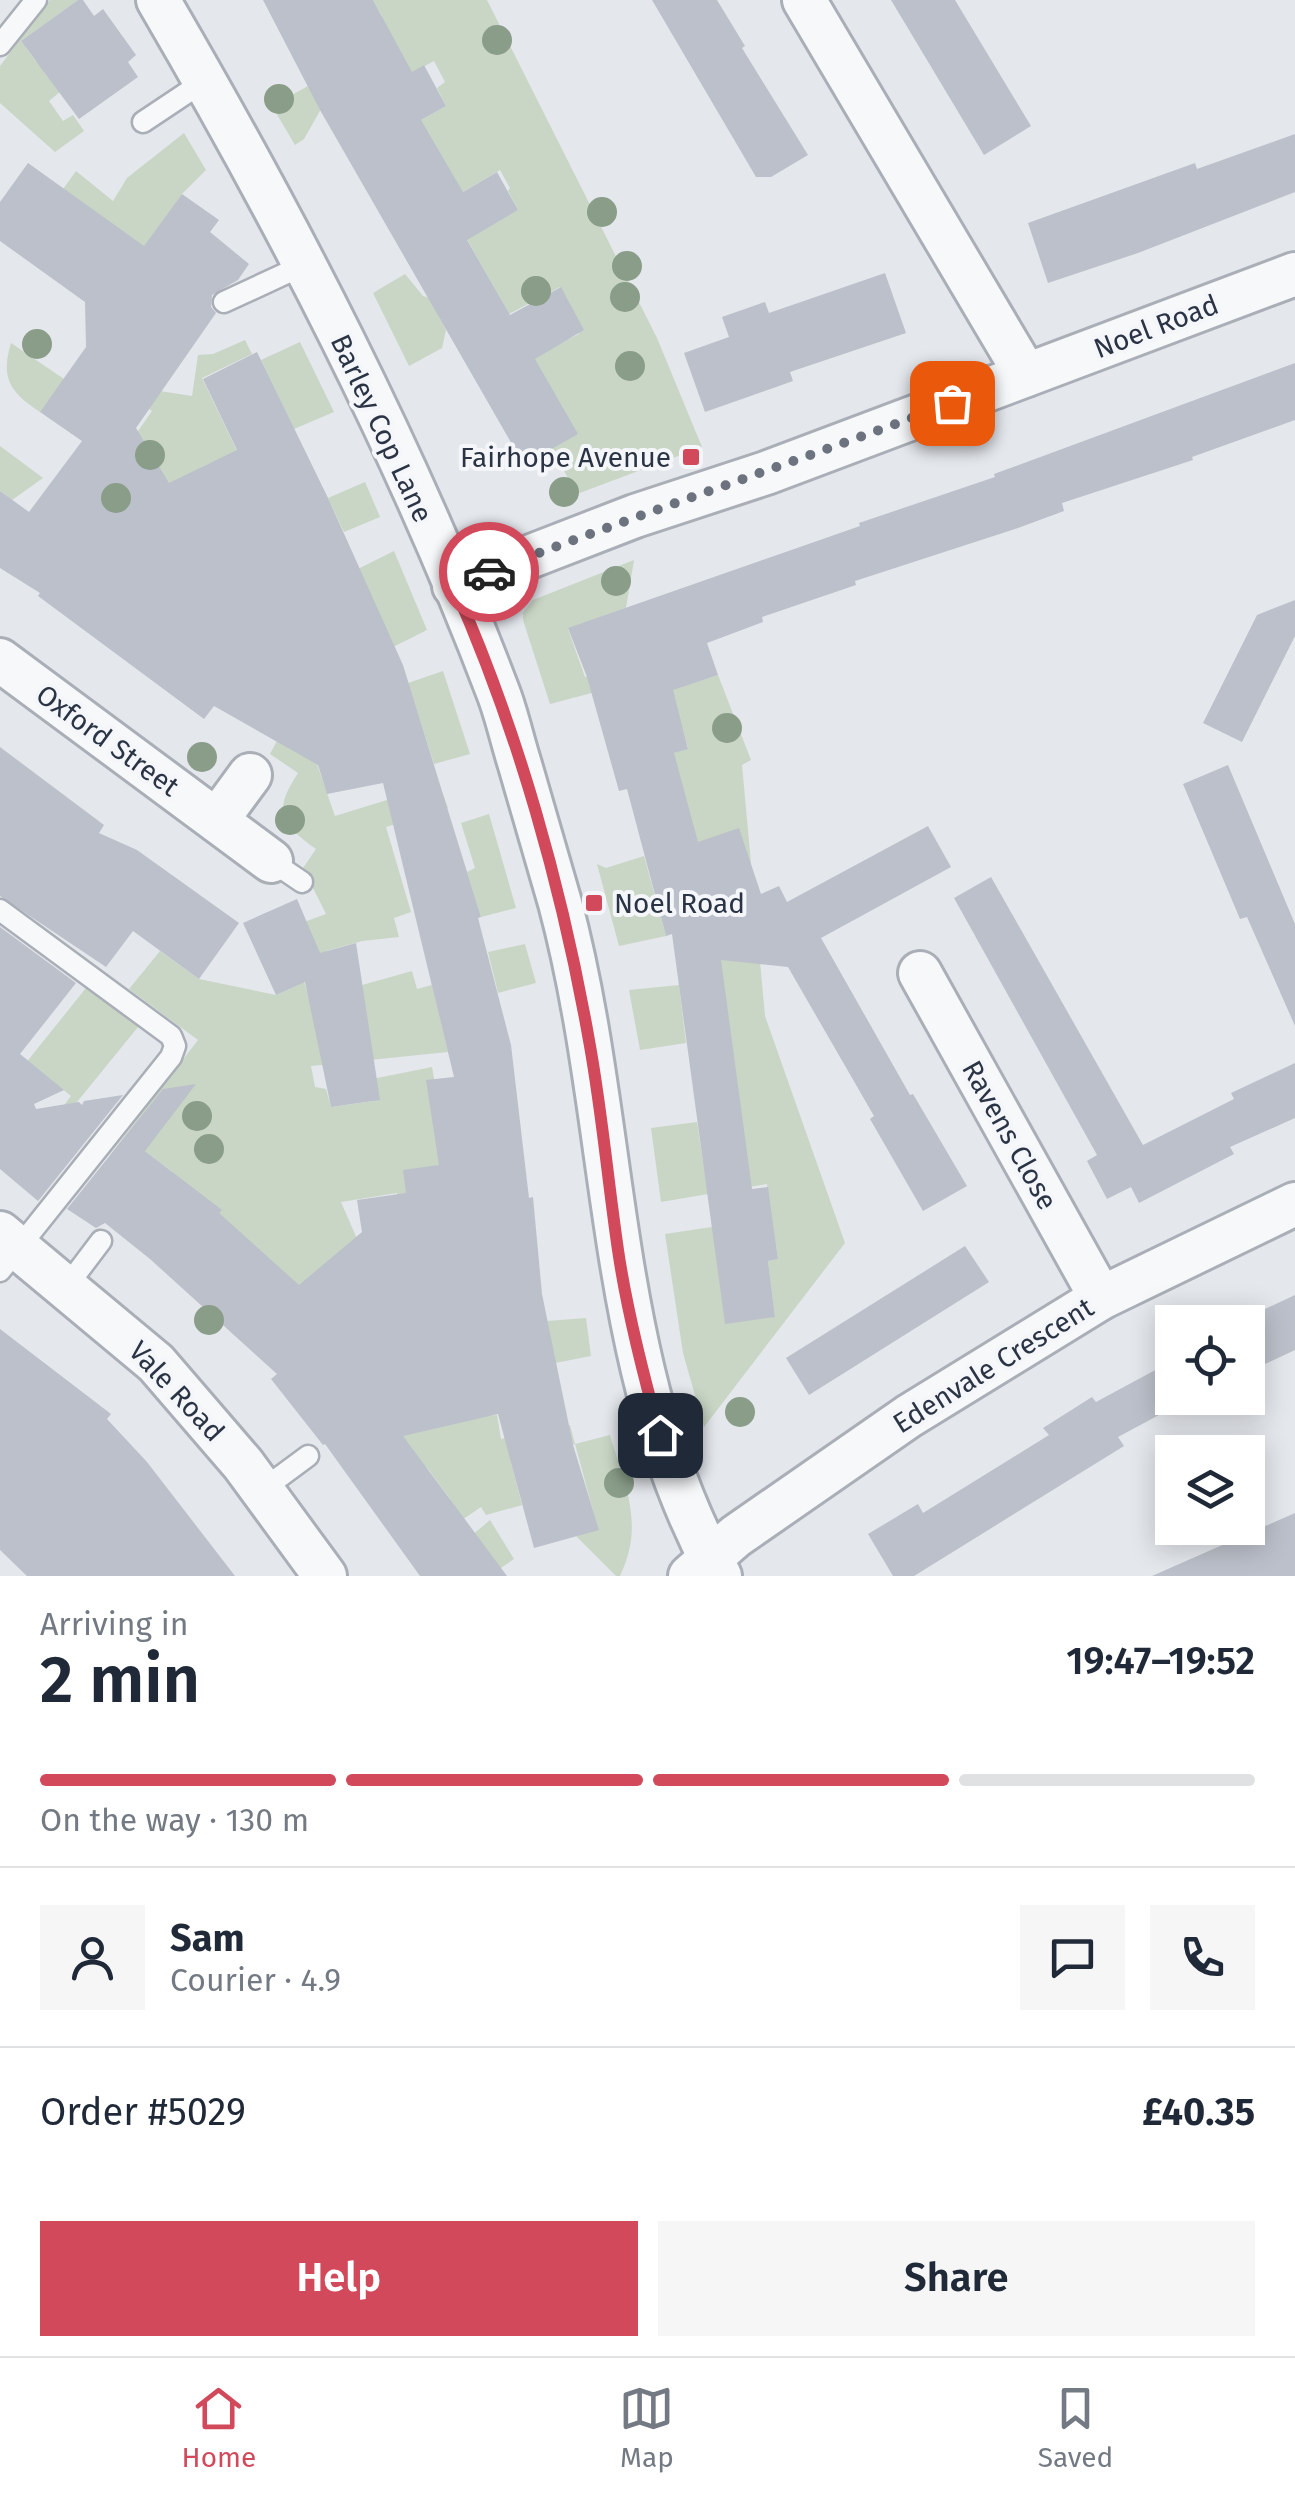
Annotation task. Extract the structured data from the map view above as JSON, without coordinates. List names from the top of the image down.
{
  "streets": {
    "street": [
      "Noel Road",
      "Barley Cop Lane",
      "Oxford Street",
      "Ravens Close",
      "Edenvale Crescent",
      "Vale Road"
    ]
  },
  "crossings": [
    ["Noel Road", "Barley Cop Lane"],
    ["Barley Cop Lane", "Edenvale Crescent"],
    ["Ravens Close", "Edenvale Crescent"]
  ],
  "places": {
    "transit": ["Fairhope Avenue", "Noel Road"]
  },
  "page": {
    "heading": ["2 min", "Arriving in", "19:47–19:52"],
    "panel": [
      "Sam",
      "Courier · 4.9",
      "Order #5029",
      "£40.35"
    ],
    "bar": "On the way · 130 m",
    "buttons": ["Help", "Share"],
    "tabs": ["Home", "Map", "Saved"]
  }
}
